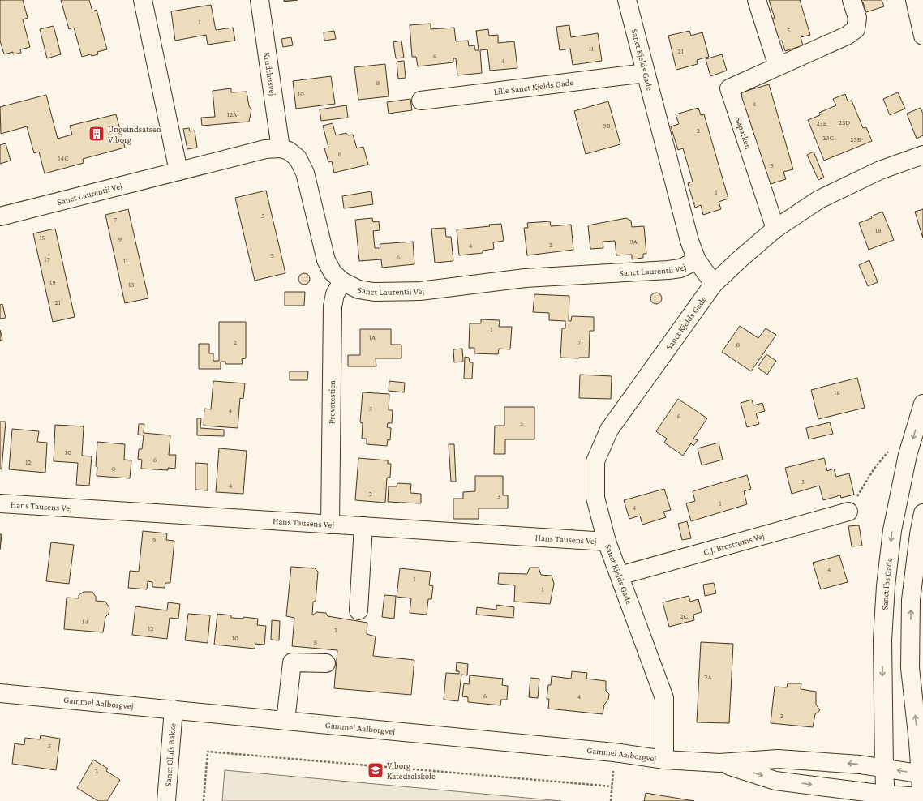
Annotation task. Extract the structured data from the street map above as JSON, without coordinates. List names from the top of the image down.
{
  "streets": {
    "street": [
      "Sanct Kjelds Gade",
      "Krudthusvej",
      "Lille Sanct Kjelds Gade",
      "Søparken",
      "Sanct Laurentii Vej",
      "Provstestien",
      "Hans Tausens Vej",
      "C.J. Brostrøms Vej",
      "Sanct Ibs Gade",
      "Gammel Aalborgvej",
      "Sanct Olufs Bakke"
    ]
  },
  "crossings": [
    ["Sanct Kjelds Gade", "Lille Sanct Kjelds Gade"],
    ["Sanct Kjelds Gade", "Søparken"],
    ["Sanct Kjelds Gade", "Sanct Laurentii Vej"],
    ["Sanct Kjelds Gade", "Hans Tausens Vej"],
    ["Sanct Kjelds Gade", "C.J. Brostrøms Vej"],
    ["Sanct Kjelds Gade", "Gammel Aalborgvej"],
    ["Krudthusvej", "Sanct Laurentii Vej"],
    ["Sanct Laurentii Vej", "Provstestien"],
    ["Provstestien", "Hans Tausens Vej"],
    ["Sanct Ibs Gade", "Gammel Aalborgvej"],
    ["Gammel Aalborgvej", "Sanct Olufs Bakke"]
  ],
  "places": {
    "building": ["Ungeindsatsen Viborg"],
    "school or university": ["Viborg Katedralskole"]
  },
  "house_numbers": [
    "1",
    "5",
    "11",
    "21",
    "6",
    "4",
    "8",
    "10",
    "4",
    "12A",
    "23D",
    "23E",
    "9B",
    "2",
    "23C",
    "23B",
    "8",
    "14C",
    "3",
    "1",
    "5",
    "7",
    "18",
    "15",
    "9",
    "9A",
    "2",
    "4",
    "3",
    "6",
    "17",
    "11",
    "19",
    "13",
    "21",
    "1",
    "1A",
    "2",
    "7",
    "8",
    "16",
    "3",
    "4",
    "6",
    "5",
    "10",
    "6",
    "12",
    "8",
    "3",
    "4",
    "2",
    "3",
    "1",
    "4",
    "9",
    "4",
    "1",
    "1",
    "2C",
    "14",
    "12",
    "3",
    "10",
    "8",
    "2A",
    "6",
    "4",
    "2",
    "5",
    "2"
  ]
}
